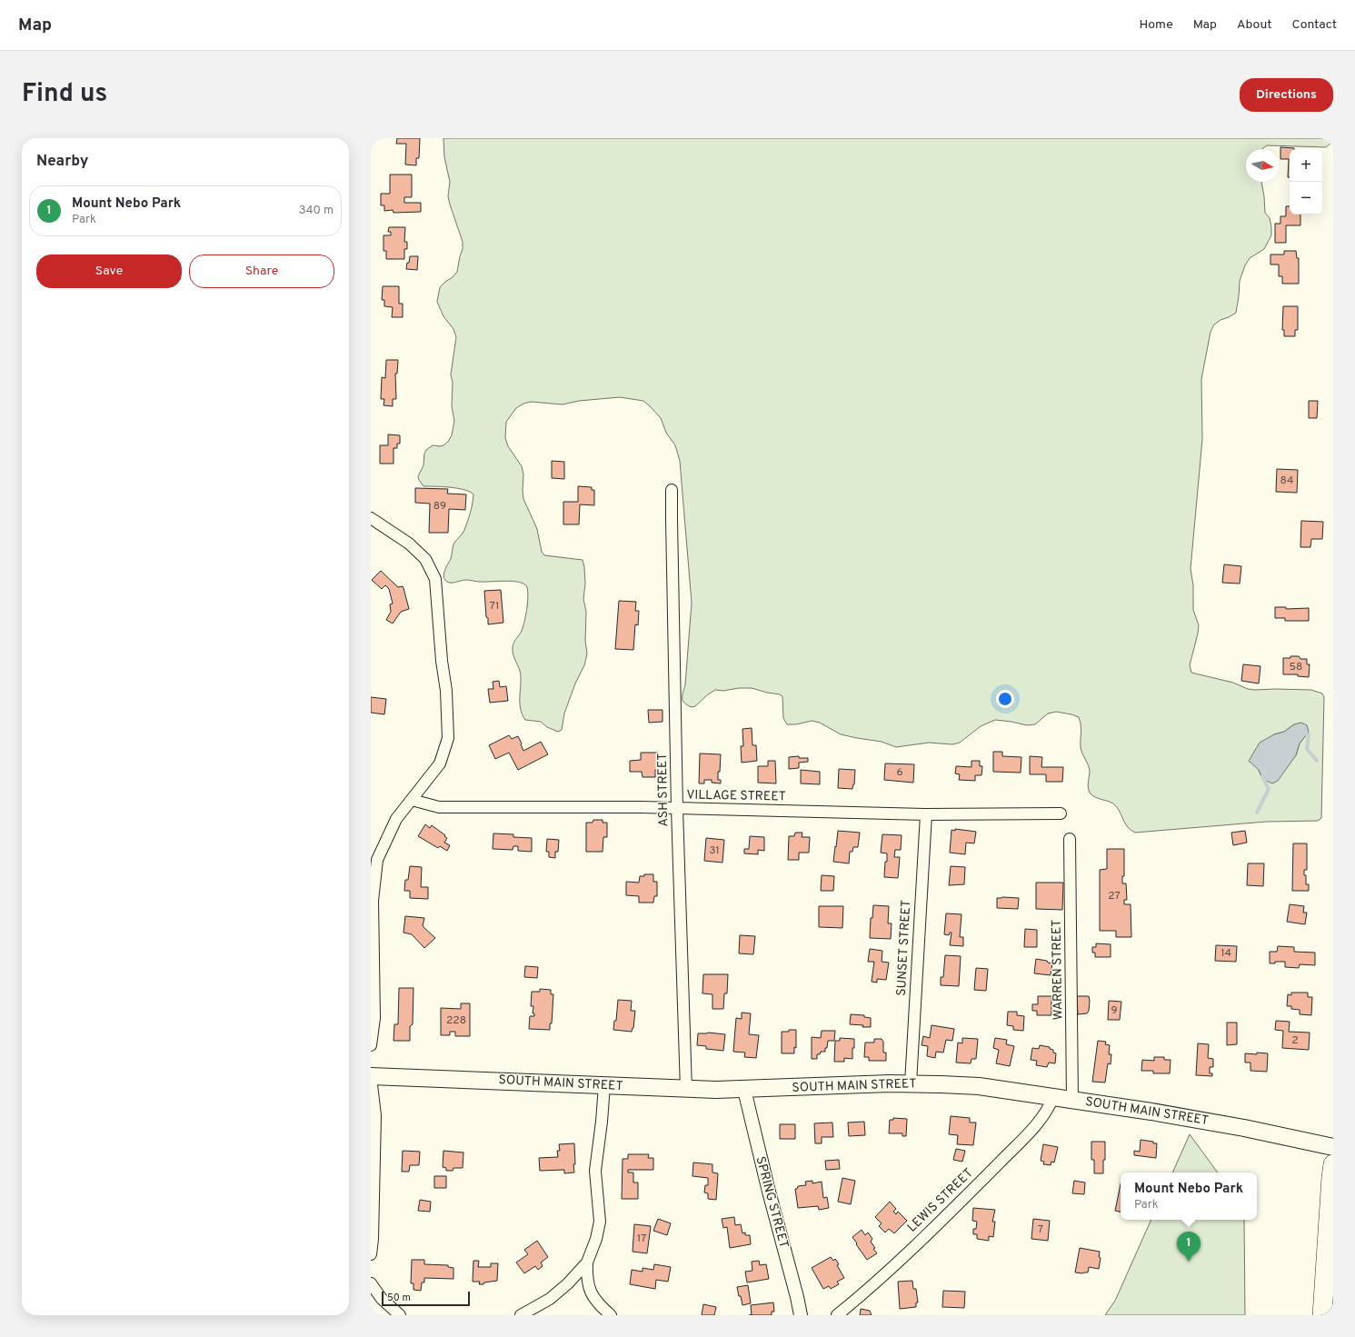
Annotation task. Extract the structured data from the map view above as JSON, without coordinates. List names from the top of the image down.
{
  "streets": {
    "main road": ["SOUTH MAIN STREET"],
    "street": [
      "ASH STREET",
      "VILLAGE STREET",
      "SUNSET STREET",
      "WARREN STREET",
      "LEWIS STREET",
      "SPRING STREET"
    ]
  },
  "crossings": [
    ["ASH STREET", "VILLAGE STREET"],
    ["ASH STREET", "SOUTH MAIN STREET"],
    ["VILLAGE STREET", "SUNSET STREET"],
    ["SUNSET STREET", "SOUTH MAIN STREET"],
    ["WARREN STREET", "SOUTH MAIN STREET"],
    ["SOUTH MAIN STREET", "LEWIS STREET"],
    ["SOUTH MAIN STREET", "SPRING STREET"]
  ],
  "house_numbers": [
    "84",
    "89",
    "71",
    "58",
    "6",
    "31",
    "27",
    "14",
    "9",
    "228",
    "2",
    "7",
    "17"
  ],
  "scale_bar": "50 m",
  "north": "right",
  "page": {
    "header": "Map",
    "nav": [
      "Home",
      "Map",
      "About",
      "Contact"
    ],
    "title": "Find us",
    "buttons": [
      "Directions",
      ["Save", "Share"]
    ],
    "heading": "Nearby",
    "map_buttons": ["+", "−"],
    "list": [
      {
        "mark": "1",
        "name": "Mount Nebo Park",
        "note": "Park",
        "value": "340 m"
      }
    ],
    "popup": ["Mount Nebo Park", "Park"],
    "pins": "1",
    "scale": "50 m"
  }
}
